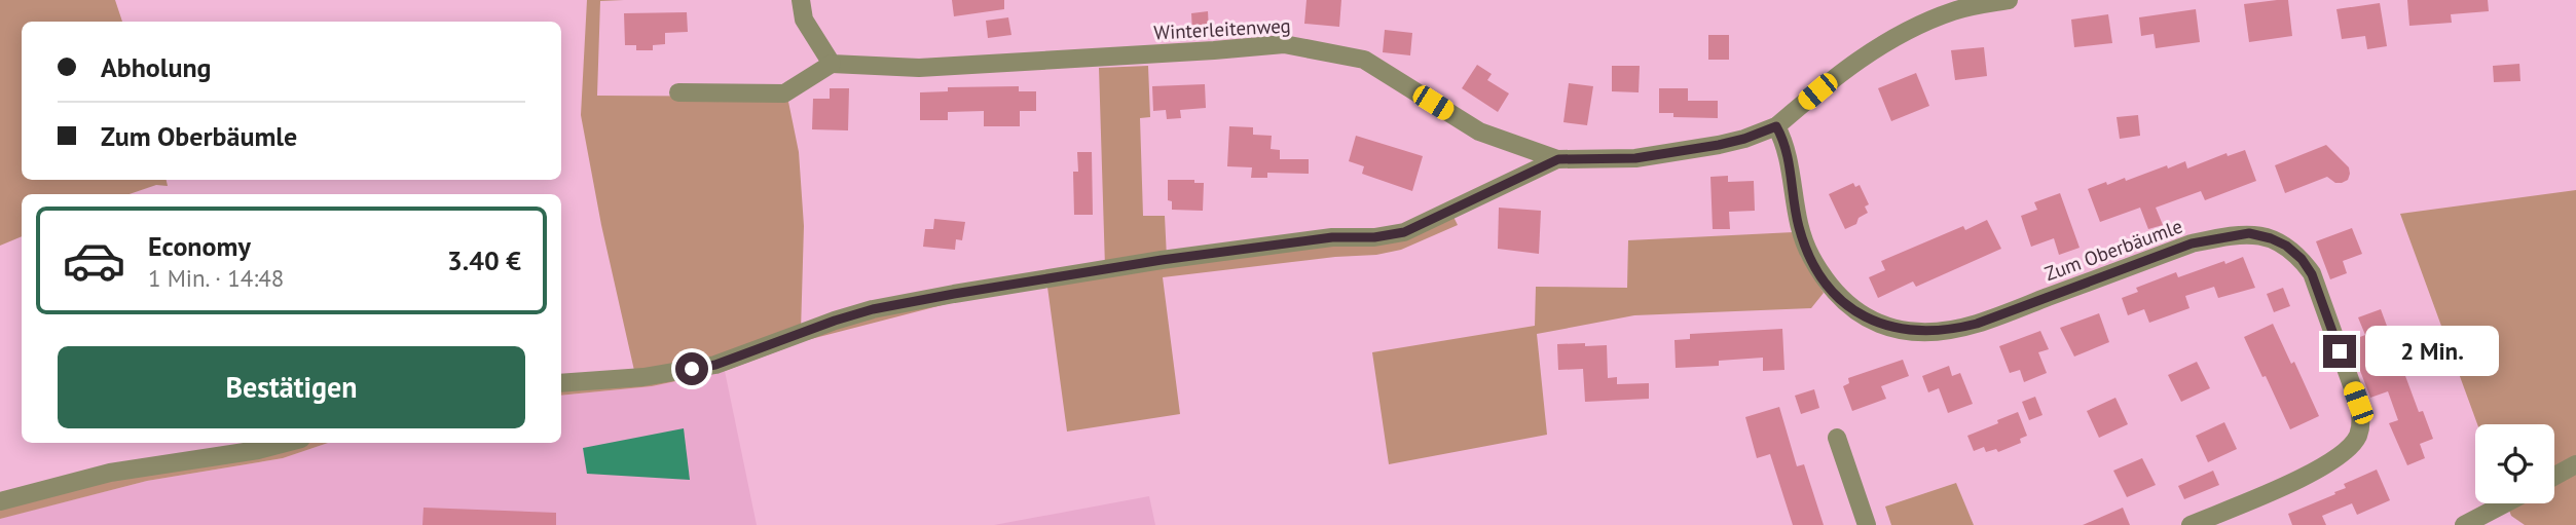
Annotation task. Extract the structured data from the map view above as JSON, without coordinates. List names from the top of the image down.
{
  "streets": {
    "street": ["Winterleitenweg", "Zum Oberbäumle"]
  },
  "crossings": [
    ["Winterleitenweg", "Zum Oberbäumle"]
  ],
  "page": {
    "banner": ["Abholung", "Zum Oberbäumle"],
    "list": [
      {
        "name": "Economy",
        "note": "1 Min. · 14:48",
        "value": "3.40 €"
      }
    ],
    "bubble": "2 Min.",
    "buttons": "Bestätigen"
  }
}
